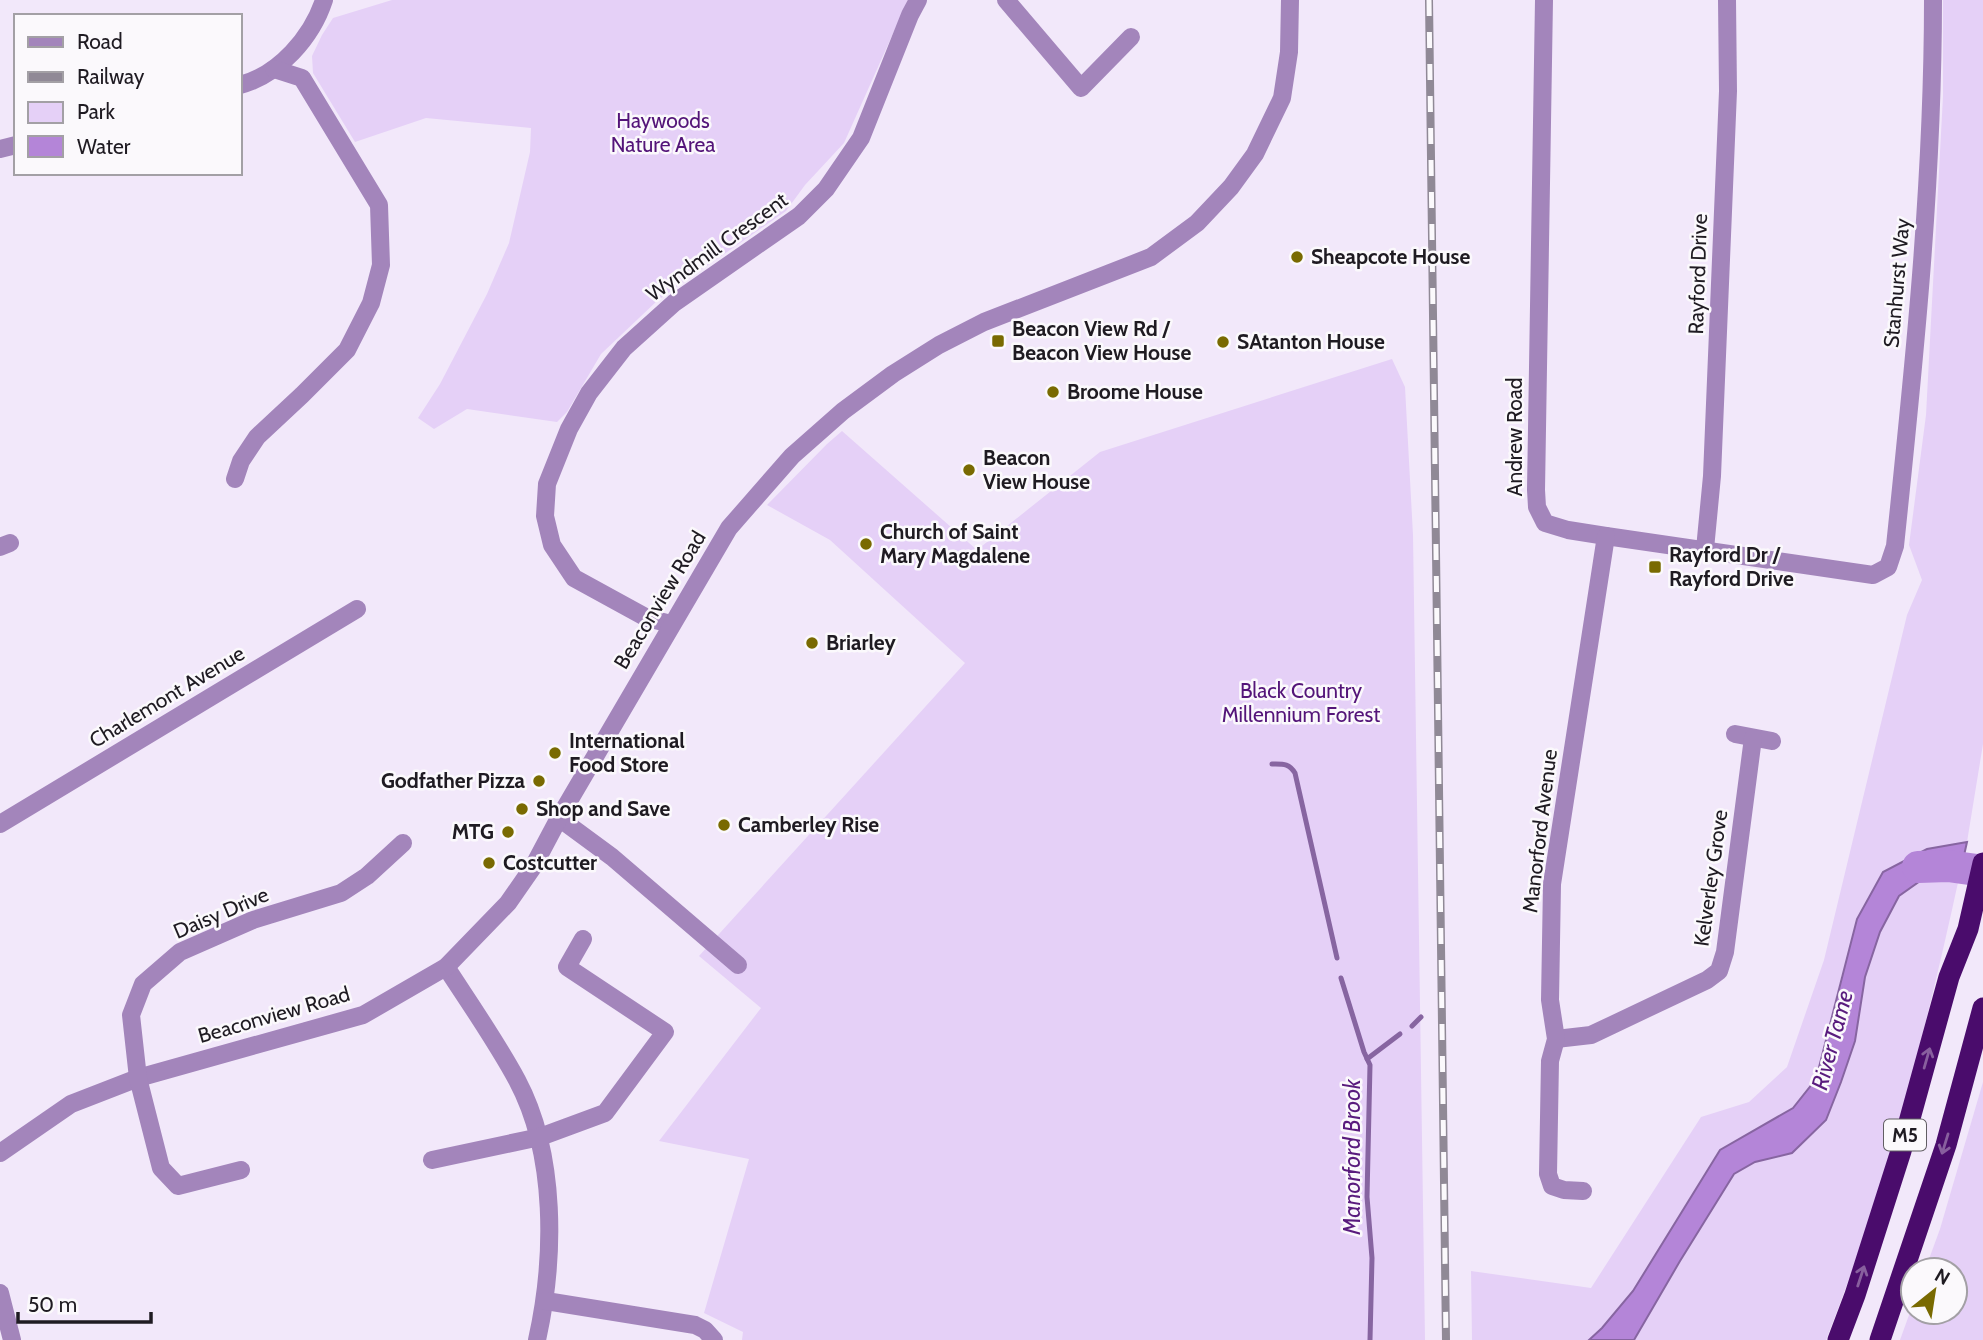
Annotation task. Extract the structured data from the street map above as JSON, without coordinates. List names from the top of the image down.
{
  "streets": {
    "highway": ["M5"],
    "street": [
      "Wyndmill Crescent",
      "Rayford Drive",
      "Stanhurst Way",
      "Andrew Road",
      "Beaconview Road",
      "Charlemont Avenue",
      "Manorford Avenue",
      "Kelverley Grove",
      "Daisy Drive"
    ]
  },
  "crossings": [
    ["Wyndmill Crescent", "Beaconview Road"],
    ["Rayford Drive", "Andrew Road"],
    ["Stanhurst Way", "Andrew Road"],
    ["Andrew Road", "Manorford Avenue"],
    ["Beaconview Road", "Daisy Drive"],
    ["Manorford Avenue", "Kelverley Grove"]
  ],
  "water": ["River Tame", "Manorford Brook"],
  "parks": ["Haywoods Nature Area", "Black Country Millennium Forest"],
  "places": {
    "other": [
      "Sheapcote House",
      "SAtanton House",
      "Broome House",
      "Beacon View House",
      "Church of Saint Mary Magdalene",
      "Briarley",
      "International Food Store",
      "Godfather Pizza",
      "Shop and Save",
      "Camberley Rise",
      "MTG",
      "Costcutter"
    ],
    "transit": ["Beacon View Rd / Beacon View House", "Rayford Dr / Rayford Drive"]
  },
  "legend": [
    "Road",
    "Railway",
    "Park",
    "Water"
  ],
  "scale_bar": "50 m",
  "north": "top right"
}
